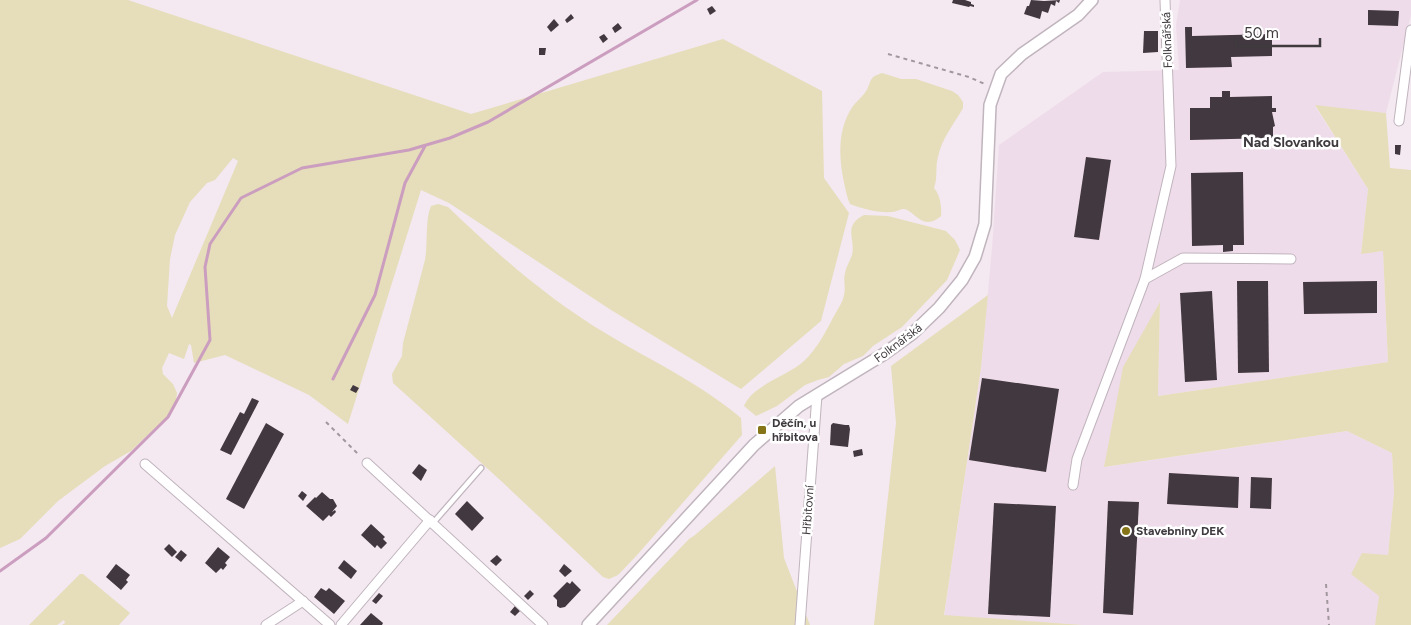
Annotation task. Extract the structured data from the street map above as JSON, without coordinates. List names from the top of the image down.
{
  "streets": {
    "street": ["Folknářská", "Hřbitovní"]
  },
  "crossings": [
    ["Folknářská", "Hřbitovní"]
  ],
  "districts": ["Nad Slovankou"],
  "places": {
    "transit": ["Děčín, u hřbitova"],
    "other": ["Stavebniny DEK"]
  },
  "scale_bar": "50 m"
}
